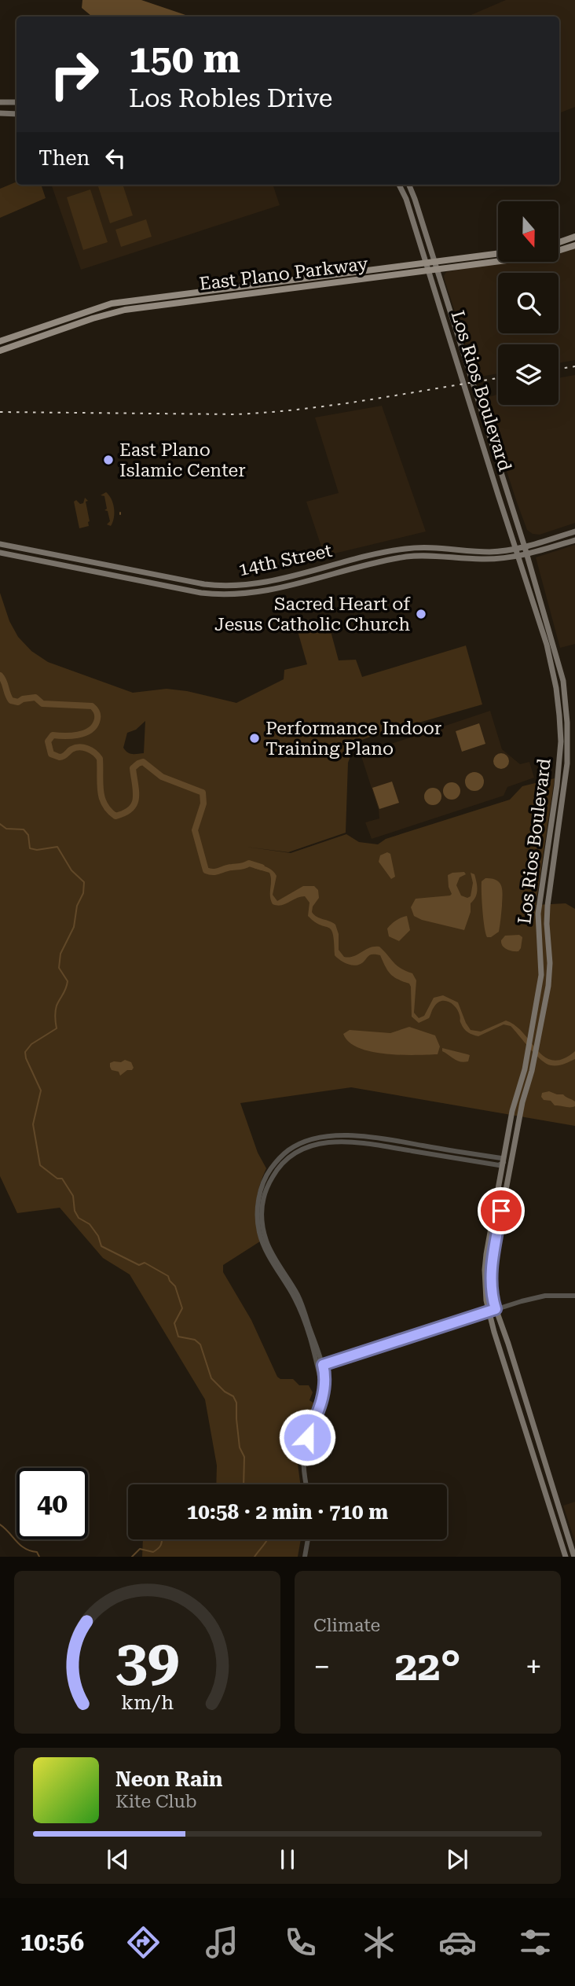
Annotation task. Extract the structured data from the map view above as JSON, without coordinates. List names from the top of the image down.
{
  "streets": {
    "main road": ["East Plano Parkway", "Los Rios Boulevard", "14th Street"]
  },
  "crossings": [
    ["East Plano Parkway", "Los Rios Boulevard"],
    ["Los Rios Boulevard", "14th Street"]
  ],
  "places": ["East Plano Islamic Center", "Sacred Heart of Jesus Catholic Church", "Performance Indoor Training Plano"],
  "north": "bottom",
  "page": {
    "turn": ["150 m", "Los Robles Drive"],
    "then": "Then",
    "limit": "40",
    "trip": "10:58 · 2 min · 710 m",
    "tile": "Climate",
    "heat": ["−", "22°", "+"],
    "song": ["Neon Rain", "Kite Club"],
    "tabs": "10:56",
    "gauge": ["39", "km/h"]
  }
}
